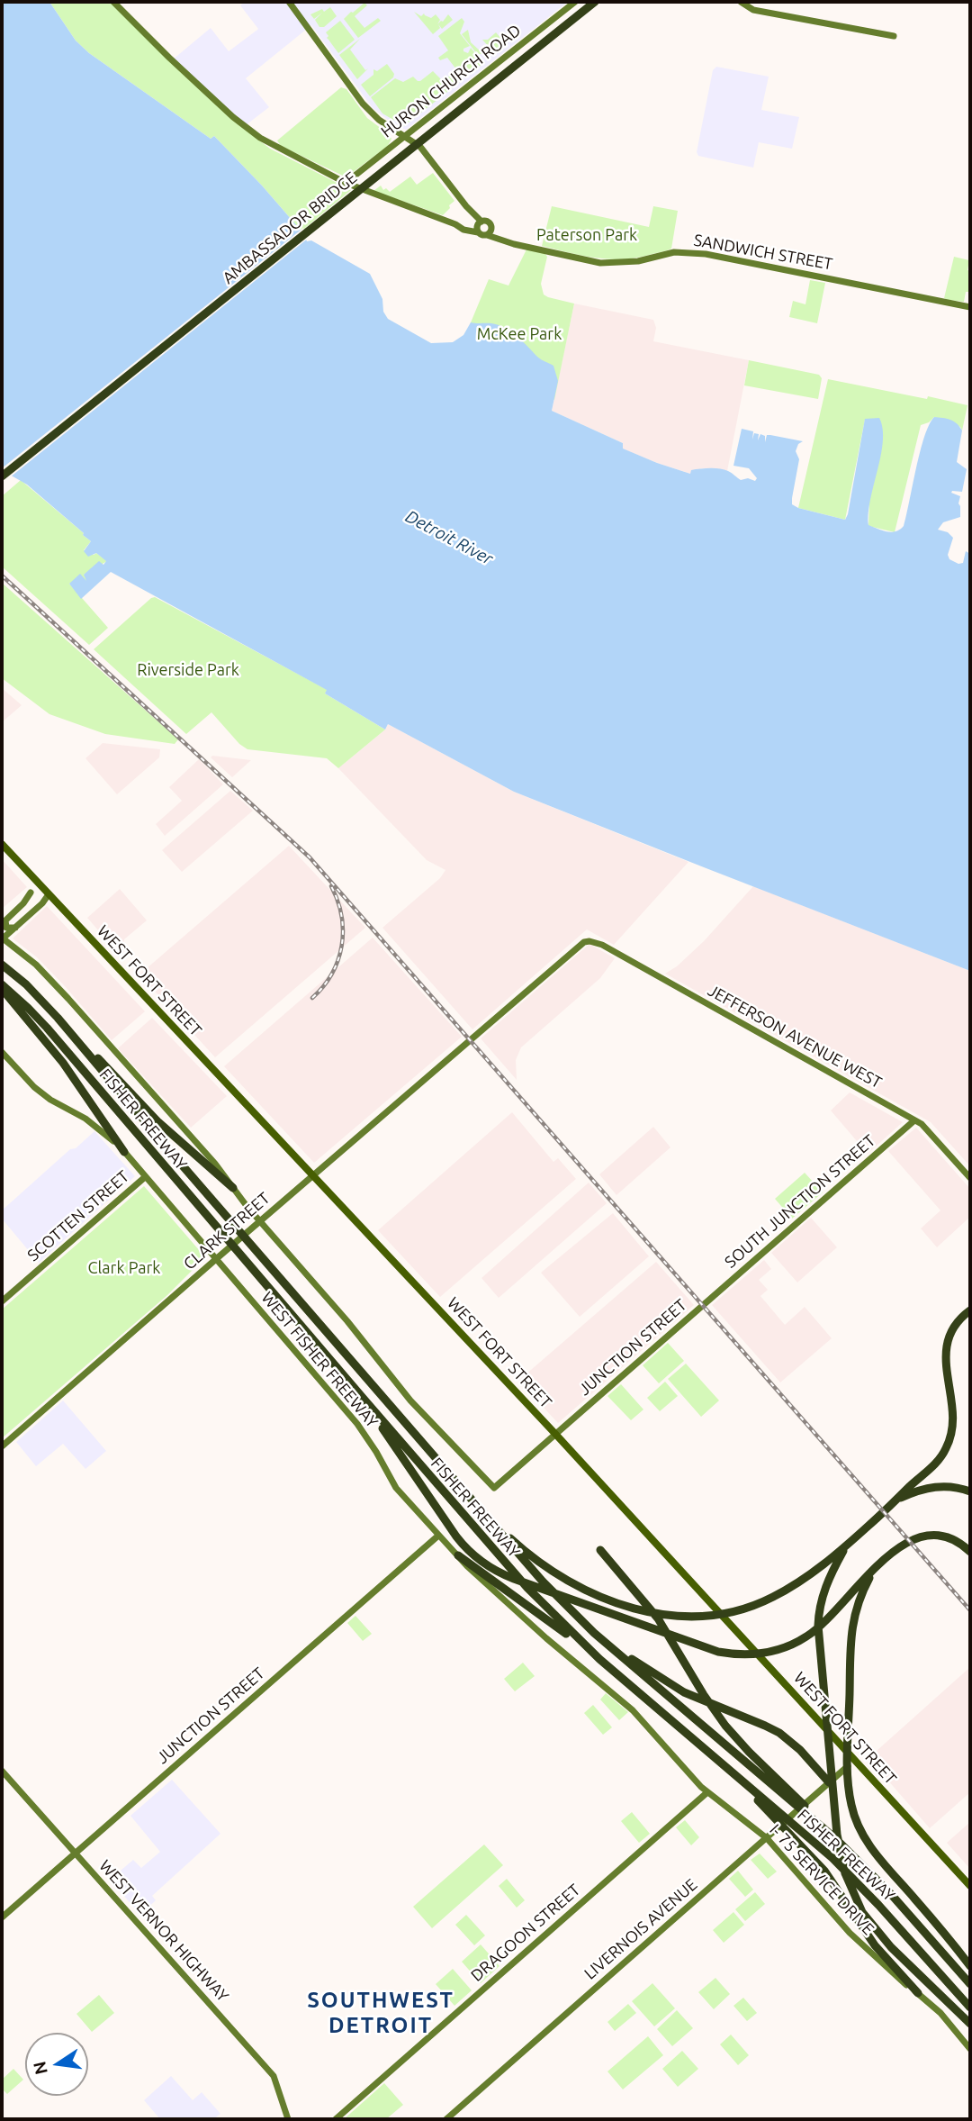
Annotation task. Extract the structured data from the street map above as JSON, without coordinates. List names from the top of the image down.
{
  "streets": {
    "highway": ["AMBASSADOR BRIDGE", "FISHER FREEWAY"],
    "main road": [
      "HURON CHURCH ROAD",
      "SANDWICH STREET",
      "WEST FORT STREET",
      "JEFFERSON AVENUE WEST",
      "SOUTH JUNCTION STREET",
      "SCOTTEN STREET",
      "CLARK STREET",
      "JUNCTION STREET",
      "WEST FISHER FREEWAY",
      "I- 75 SERVICE DRIVE",
      "LIVERNOIS AVENUE",
      "WEST VERNOR HIGHWAY",
      "DRAGOON STREET"
    ]
  },
  "crossings": [
    ["WEST FORT STREET", "CLARK STREET"],
    ["WEST FORT STREET", "JUNCTION STREET"],
    ["WEST FORT STREET", "LIVERNOIS AVENUE"],
    ["JEFFERSON AVENUE WEST", "SOUTH JUNCTION STREET"],
    ["JEFFERSON AVENUE WEST", "CLARK STREET"],
    ["SOUTH JUNCTION STREET", "JUNCTION STREET"],
    ["SCOTTEN STREET", "WEST FISHER FREEWAY"],
    ["CLARK STREET", "JUNCTION STREET"],
    ["CLARK STREET", "WEST FISHER FREEWAY"],
    ["JUNCTION STREET", "WEST FISHER FREEWAY"],
    ["JUNCTION STREET", "WEST VERNOR HIGHWAY"],
    ["WEST FISHER FREEWAY", "I- 75 SERVICE DRIVE"],
    ["I- 75 SERVICE DRIVE", "LIVERNOIS AVENUE"],
    ["I- 75 SERVICE DRIVE", "DRAGOON STREET"]
  ],
  "districts": ["SOUTHWEST DETROIT"],
  "water": ["Detroit River"],
  "parks": [
    "Paterson Park",
    "McKee Park",
    "Riverside Park",
    "Clark Park"
  ],
  "north": "left"
}
